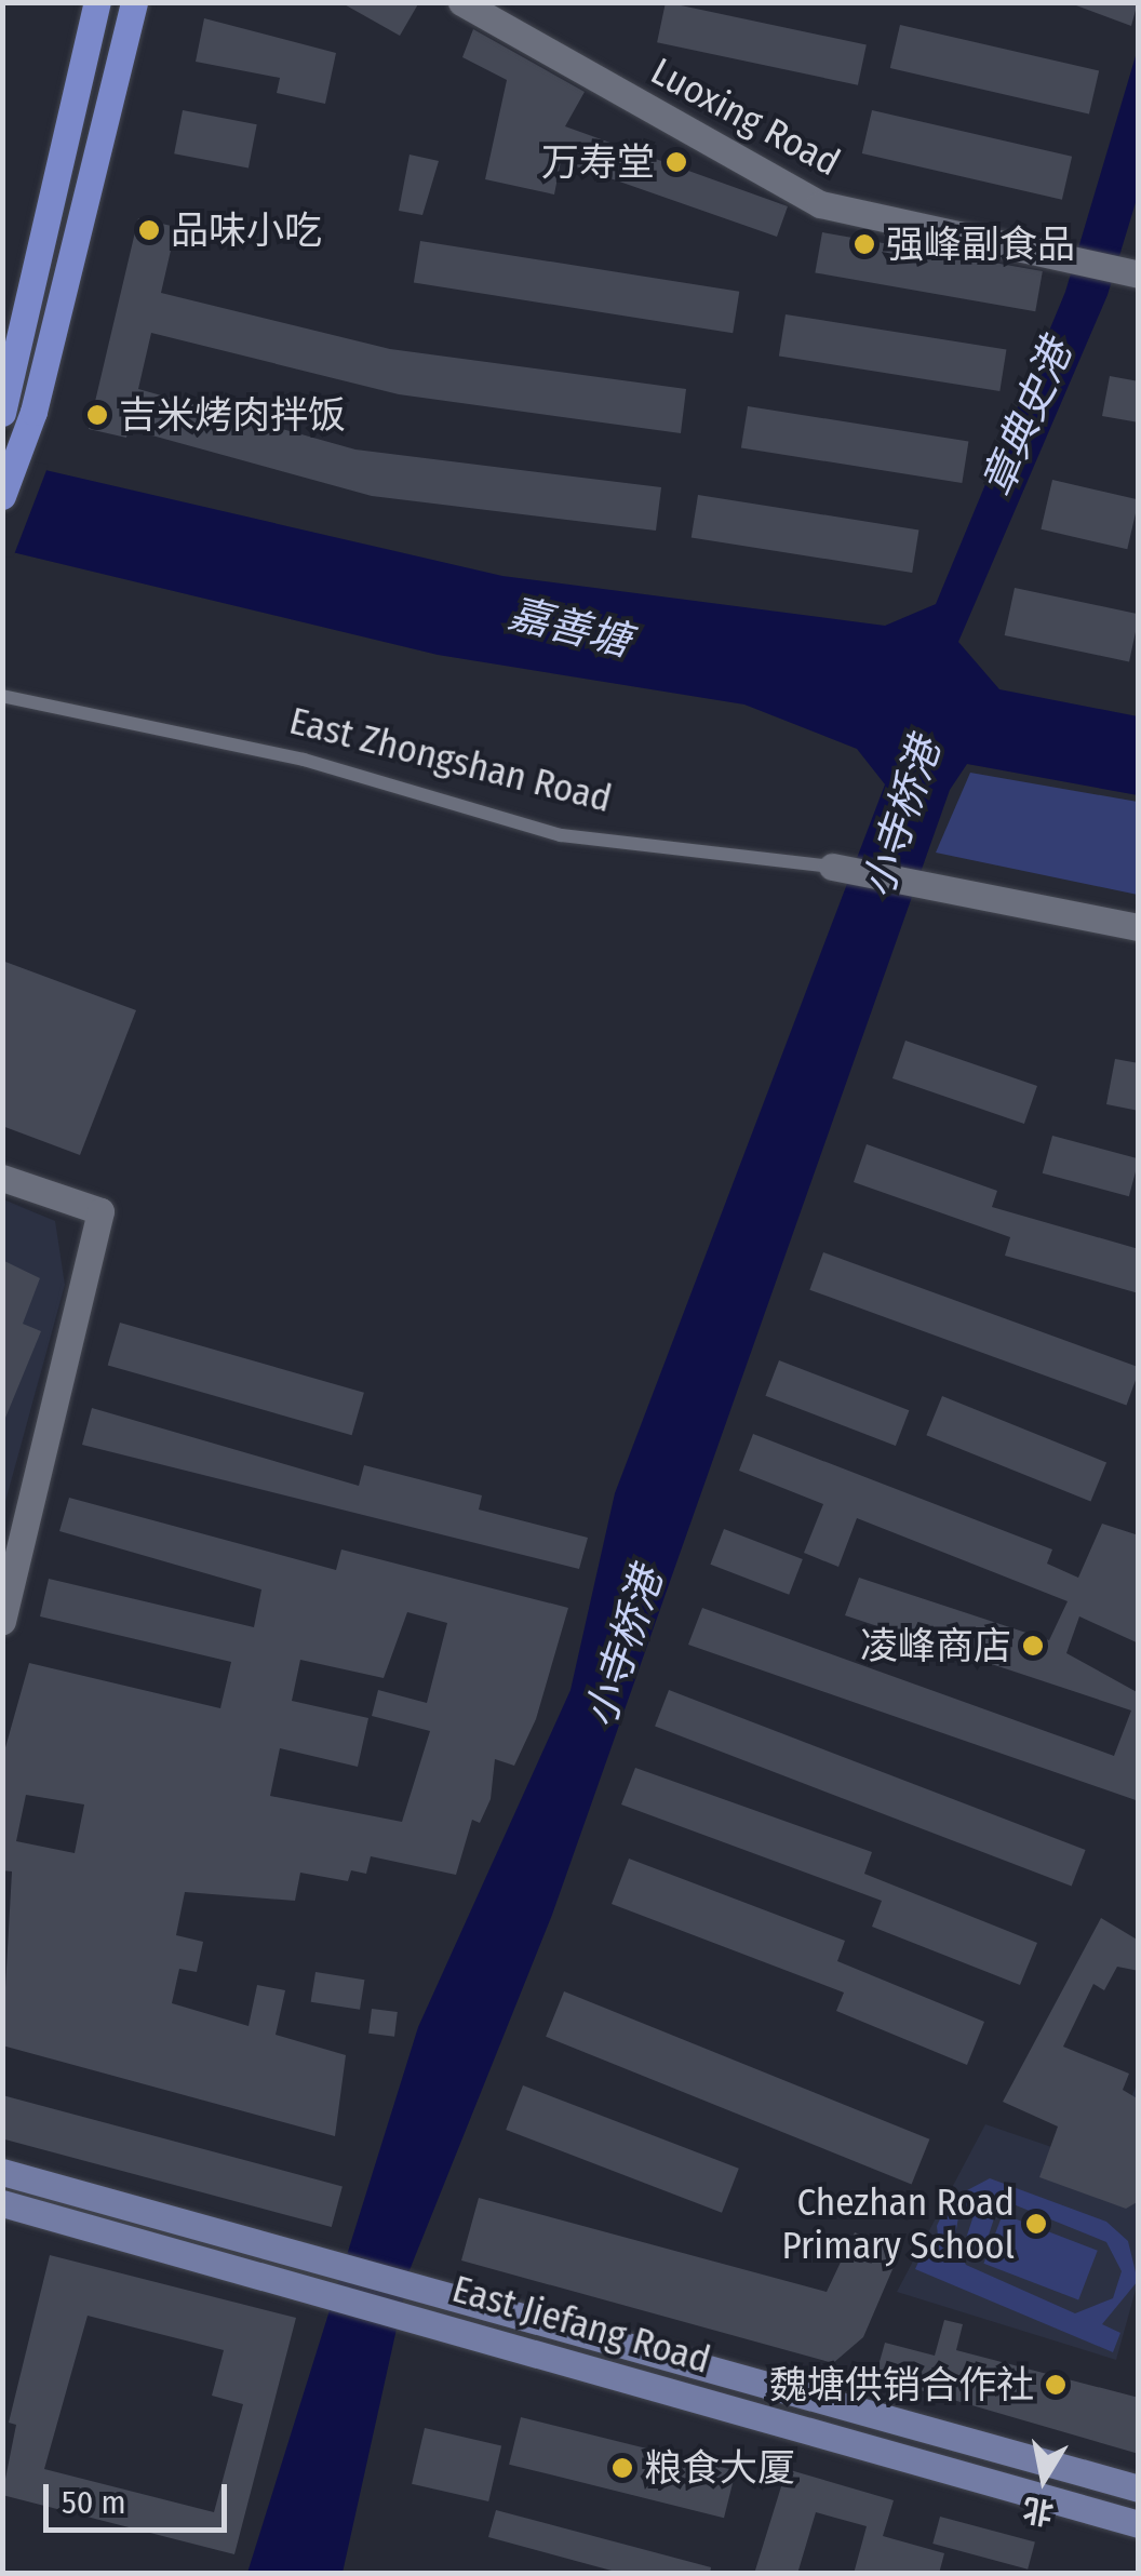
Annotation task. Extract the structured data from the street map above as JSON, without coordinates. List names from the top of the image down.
{
  "streets": {
    "main road": ["East Jiefang Road"],
    "street": ["Luoxing Road", "East Zhongshan Road"]
  },
  "water": ["章典史港", "嘉善塘", "小寺桥港"],
  "places": [
    "万寿堂",
    "品味小吃",
    "强峰副食品",
    "吉米烤肉拌饭",
    "凌峰商店",
    "Chezhan Road Primary School",
    "魏塘供销合作社",
    "粮食大厦"
  ],
  "scale_bar": "50 m",
  "north": "bottom"
}
